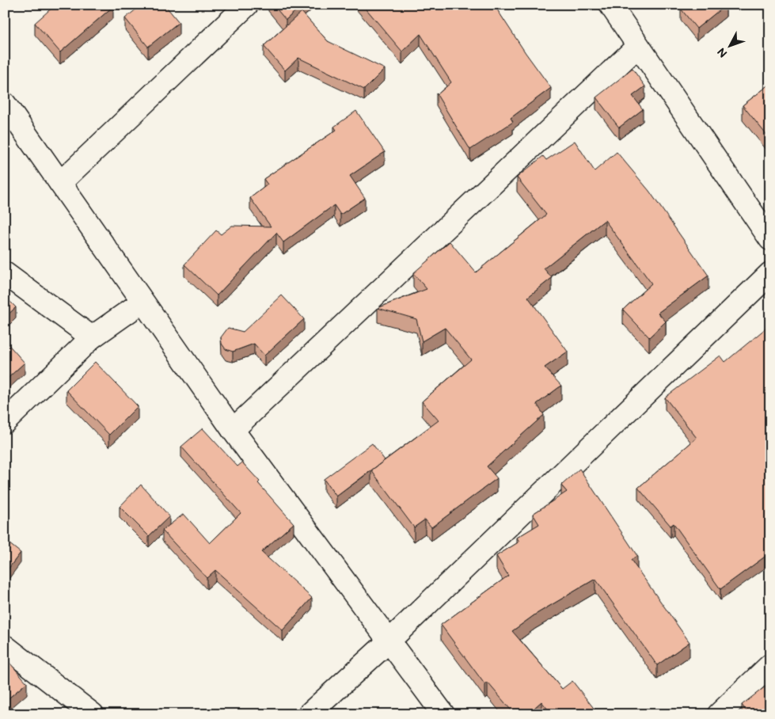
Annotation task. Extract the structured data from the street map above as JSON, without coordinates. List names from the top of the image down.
{
  "north": "bottom left"
}
